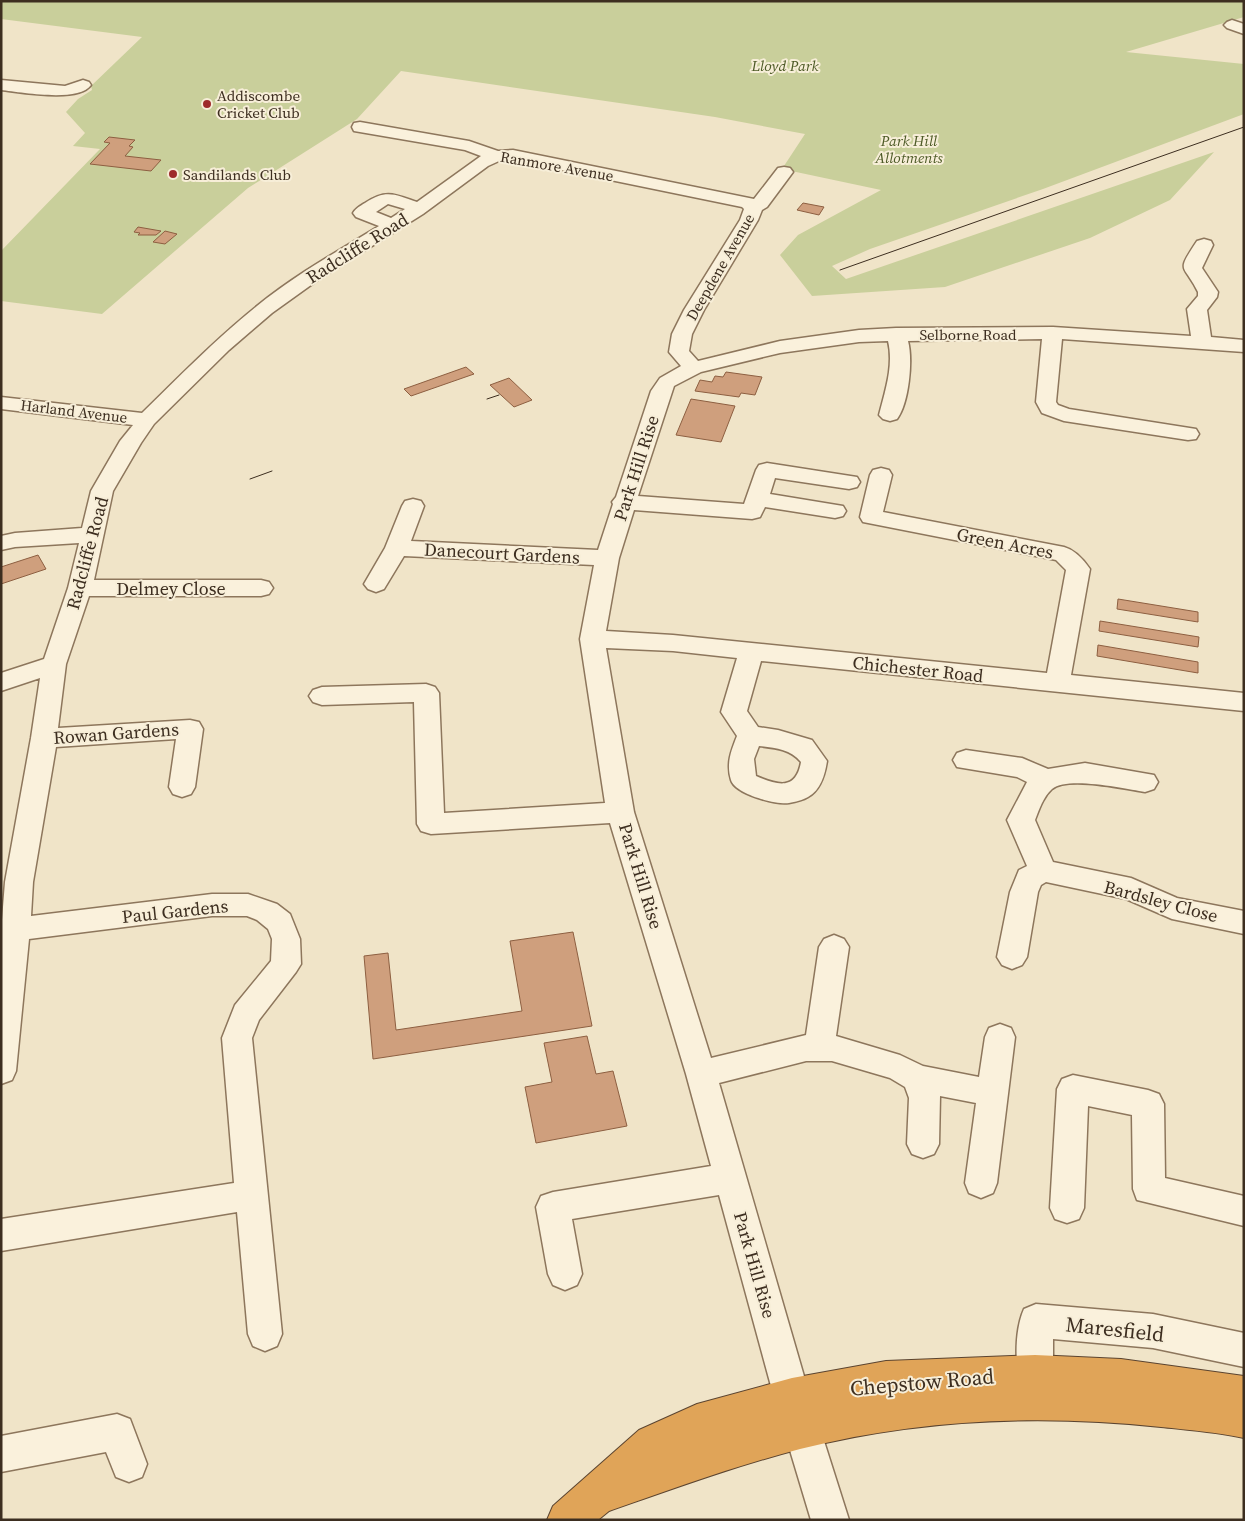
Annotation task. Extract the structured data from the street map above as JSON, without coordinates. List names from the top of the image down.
{
  "streets": {
    "highway": ["Chepstow Road"],
    "street": [
      "Ranmore Avenue",
      "Radcliffe Road",
      "Deepdene Avenue",
      "Selborne Road",
      "Harland Avenue",
      "Park Hill Rise",
      "Green Acres",
      "Danecourt Gardens",
      "Delmey Close",
      "Chichester Road",
      "Rowan Gardens",
      "Bardsley Close",
      "Paul Gardens",
      "Maresfield"
    ]
  },
  "crossings": [
    ["Ranmore Avenue", "Radcliffe Road"],
    ["Ranmore Avenue", "Deepdene Avenue"],
    ["Radcliffe Road", "Harland Avenue"],
    ["Radcliffe Road", "Delmey Close"],
    ["Radcliffe Road", "Rowan Gardens"],
    ["Radcliffe Road", "Paul Gardens"],
    ["Deepdene Avenue", "Selborne Road"],
    ["Deepdene Avenue", "Park Hill Rise"],
    ["Selborne Road", "Park Hill Rise"],
    ["Park Hill Rise", "Danecourt Gardens"],
    ["Park Hill Rise", "Chichester Road"],
    ["Park Hill Rise", "Chepstow Road"],
    ["Green Acres", "Chichester Road"],
    ["Maresfield", "Chepstow Road"]
  ],
  "parks": ["Lloyd Park", "Park Hill Allotments"],
  "places": ["Addiscombe Cricket Club", "Sandilands Club"]
}
